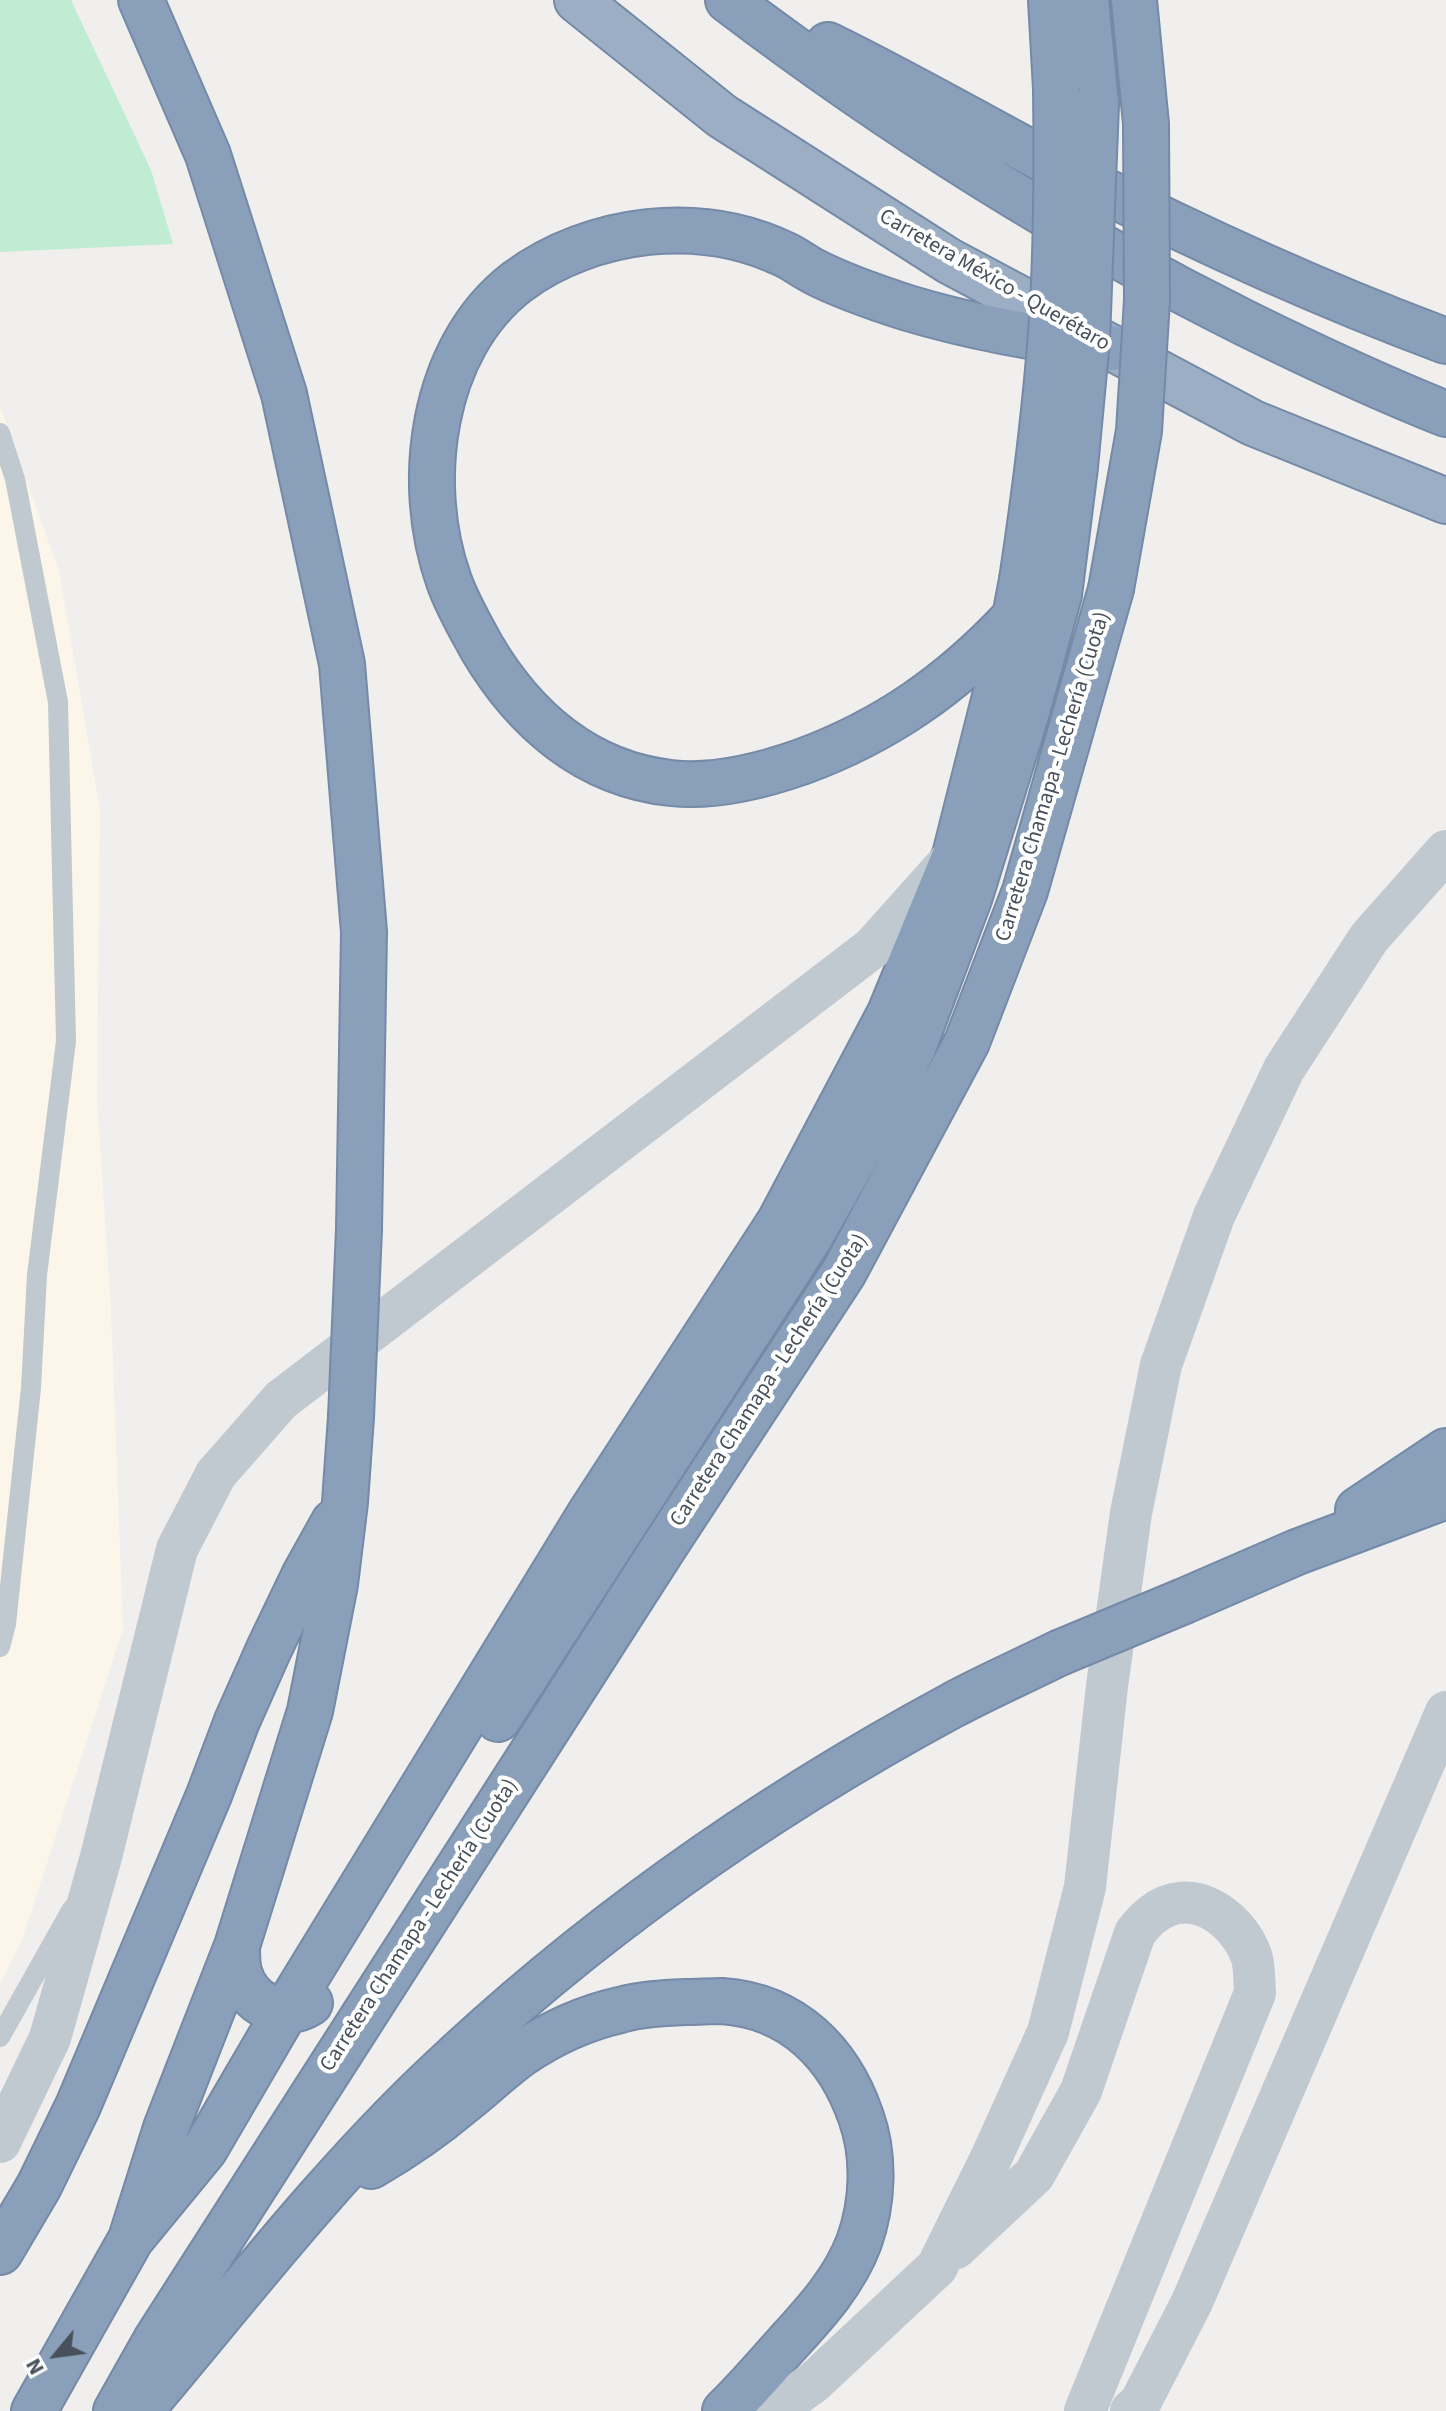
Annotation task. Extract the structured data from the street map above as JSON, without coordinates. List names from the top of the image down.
{
  "streets": {
    "highway": ["Carretera México - Querétaro", "Carretera Chamapa - Lechería (Cuota)"]
  },
  "north": "bottom left"
}
